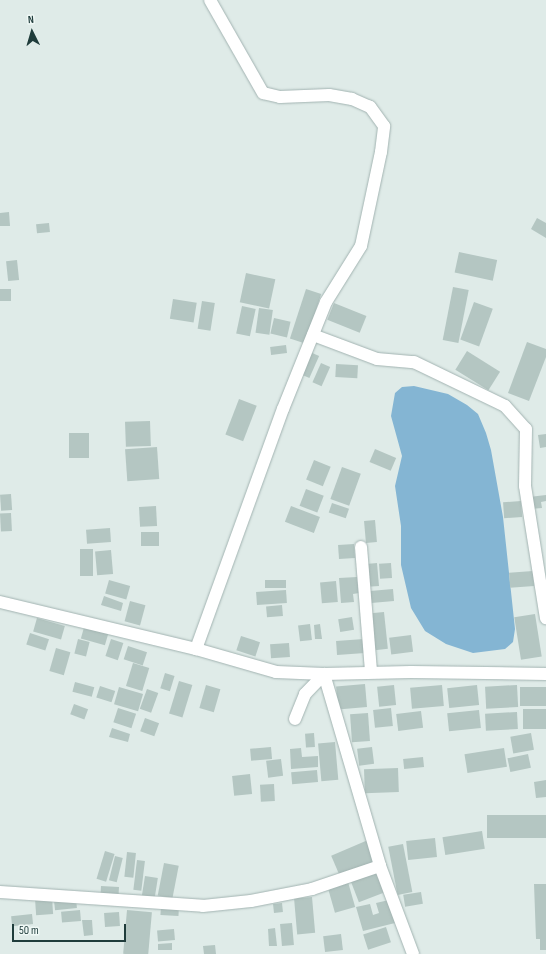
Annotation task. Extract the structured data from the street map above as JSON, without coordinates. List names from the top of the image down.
{
  "scale_bar": "50 m",
  "north": "top"
}
